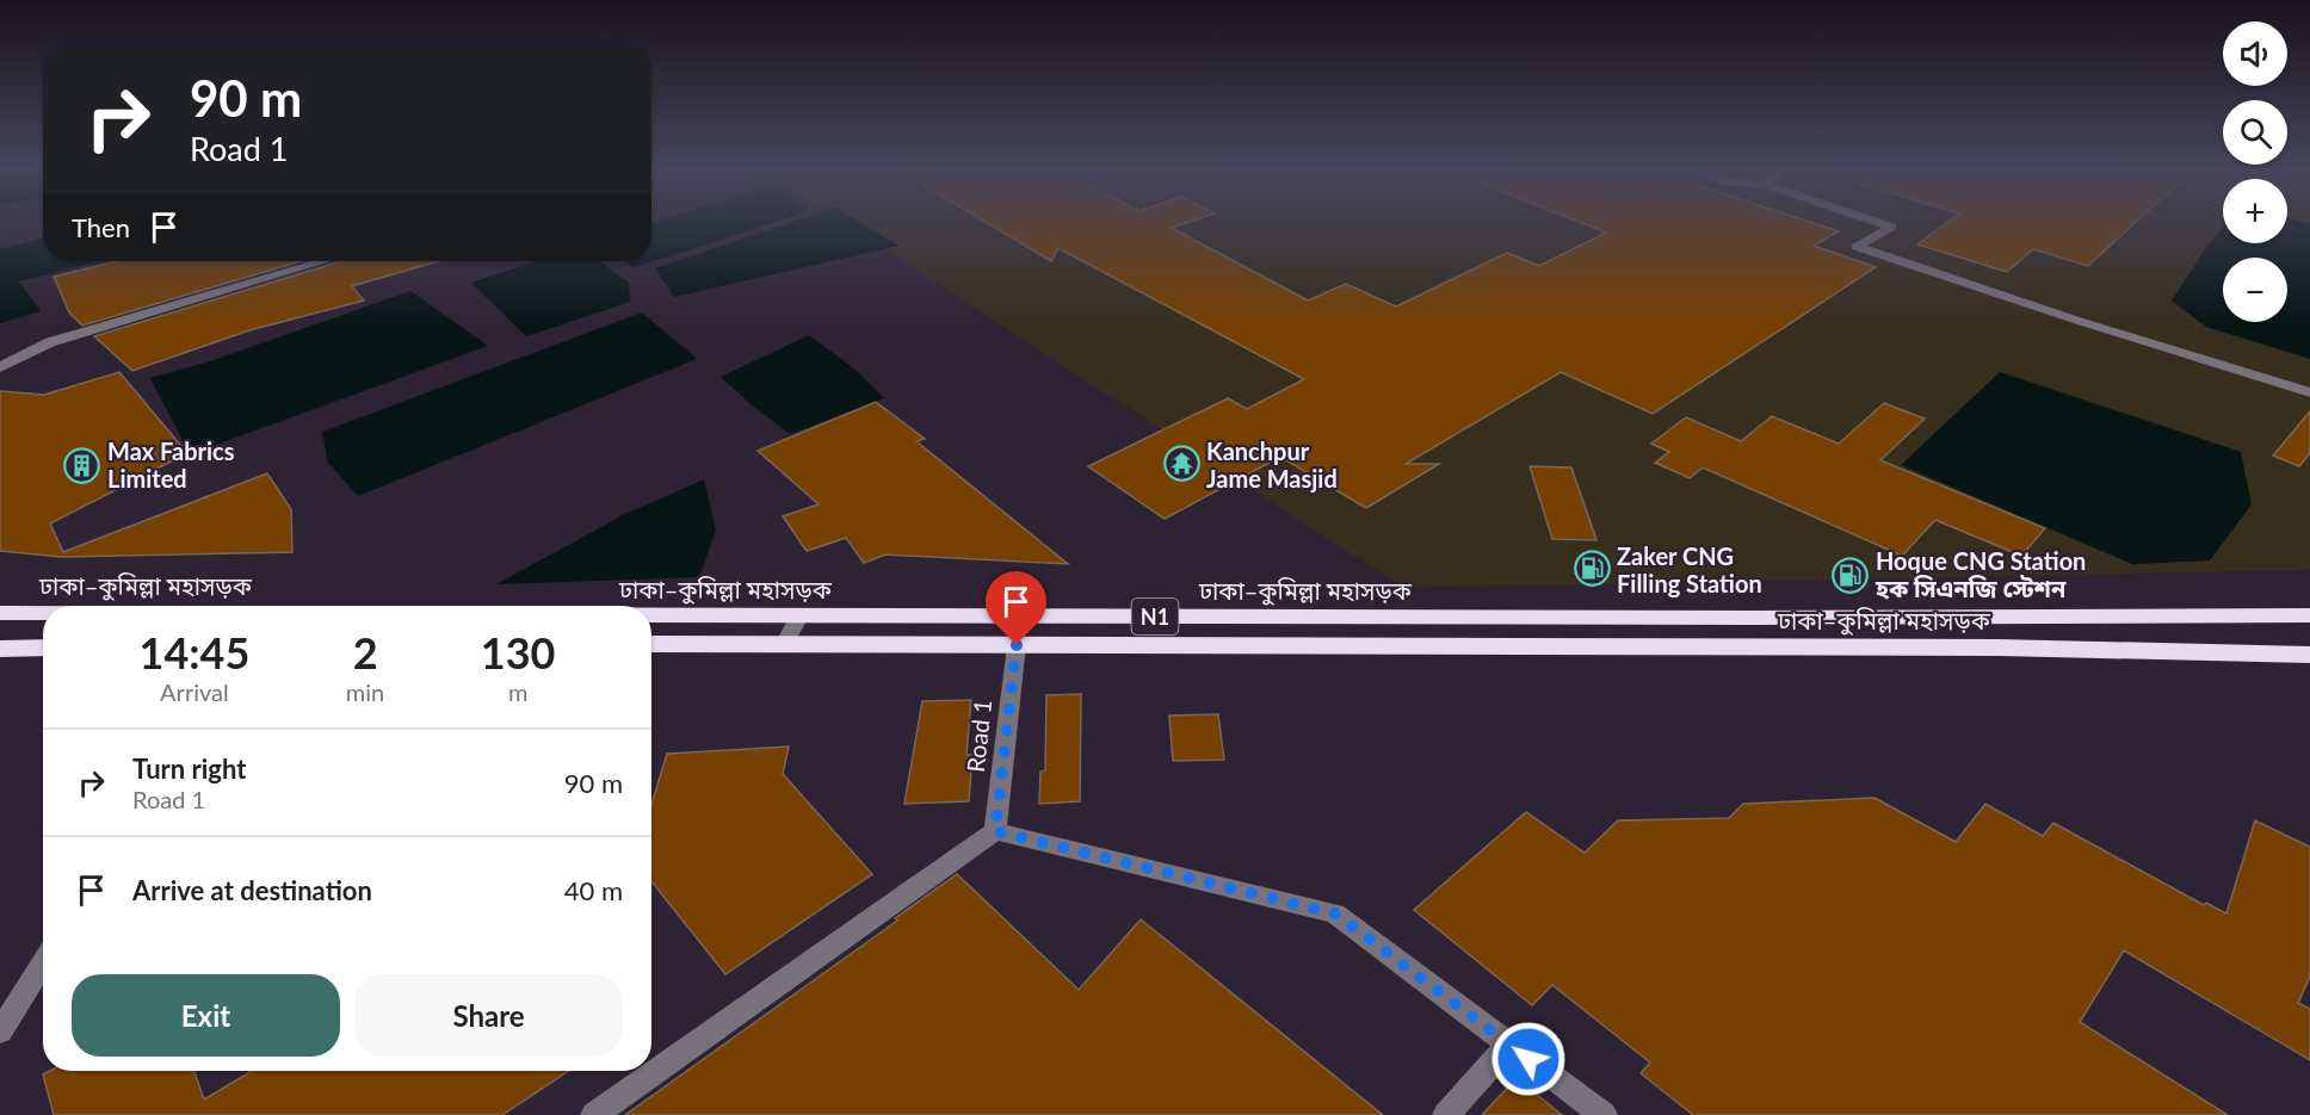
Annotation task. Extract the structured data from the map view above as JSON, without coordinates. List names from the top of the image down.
{
  "streets": {
    "highway": ["ঢাকা–কুমিল্লা মহাসড়ক", "N1"],
    "street": ["Road 1"]
  },
  "crossings": [
    ["ঢাকা–কুমিল্লা মহাসড়ক", "Road 1"]
  ],
  "places": {
    "temple": ["Kanchpur Jame Masjid"],
    "building": ["Max Fabrics Limited"],
    "fuel station": ["Zaker CNG Filling Station", "Hoque CNG Station হক সিএনজি স্টেশন"]
  },
  "page": {
    "map_buttons": ["+", "−"],
    "turn": ["90 m", "Road 1"],
    "then": "Then",
    "eta": [
      "14:45",
      "Arrival",
      "2",
      "min",
      "130",
      "m"
    ],
    "list": [
      {
        "name": "Turn right",
        "note": "Road 1",
        "value": "90 m"
      },
      {
        "name": "Arrive at destination",
        "value": "40 m"
      }
    ],
    "buttons": ["Exit", "Share"]
  }
}
